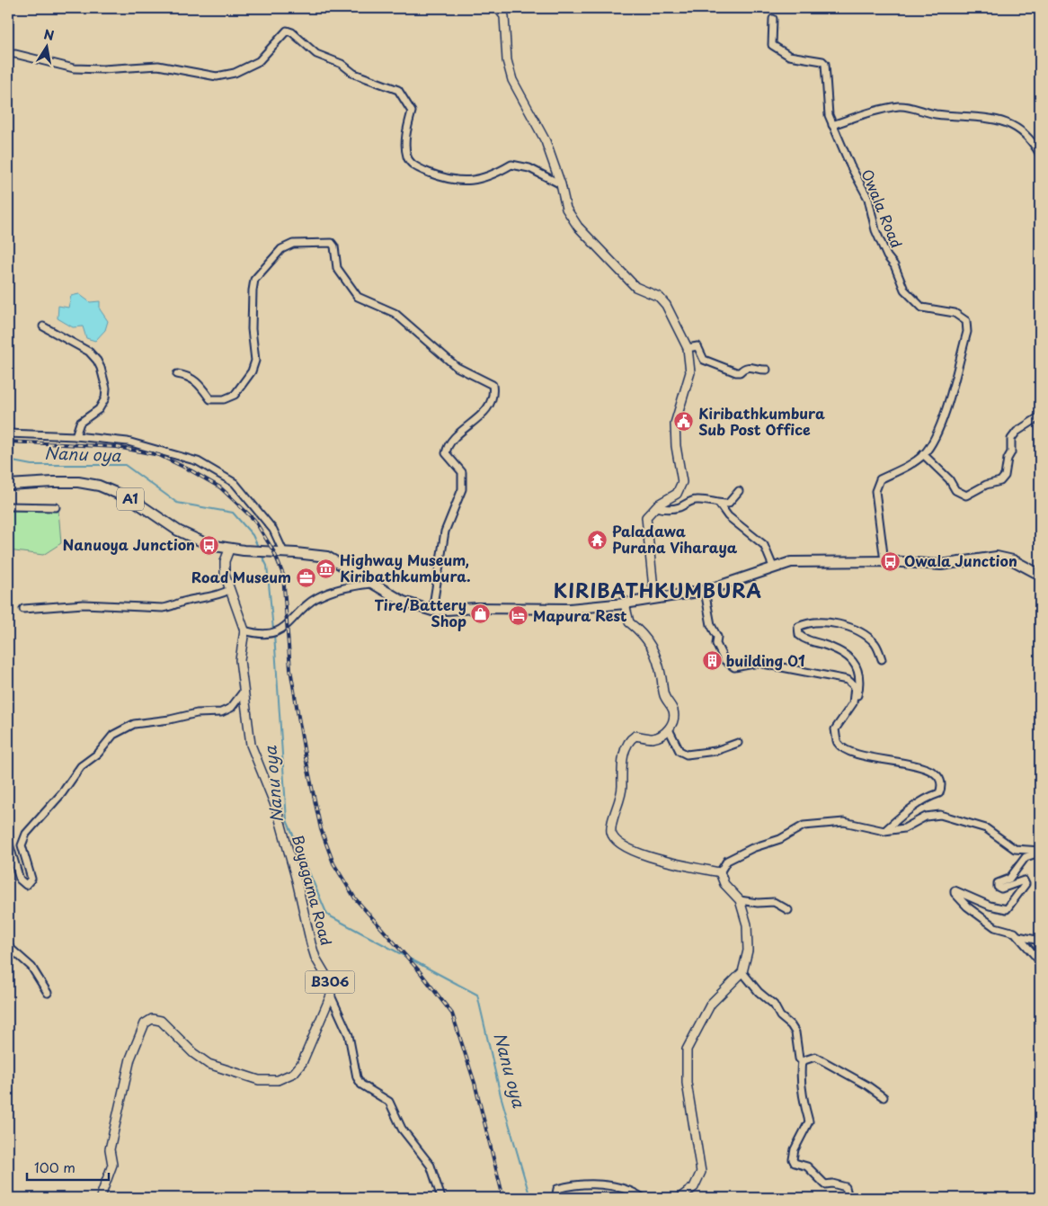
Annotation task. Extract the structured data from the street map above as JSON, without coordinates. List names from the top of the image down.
{
  "streets": {
    "highway": ["A1"],
    "main road": ["Boyagama Road", "B306"],
    "street": ["Owala Road"]
  },
  "crossings": [
    ["Owala Road", "A1"],
    ["Boyagama Road", "B306"]
  ],
  "districts": ["KIRIBATHKUMBURA"],
  "water": ["Nanu oya"],
  "places": {
    "public building": ["Kiribathkumbura Sub Post Office"],
    "temple": ["Paladawa Purana Viharaya"],
    "bus stop": ["Nanuoya Junction", "Owala Junction"],
    "museum": ["Highway Museum, Kiribathkumbura."],
    "office": ["Road Museum"],
    "shop": ["Tire/Battery Shop"],
    "hotel": ["Mapura Rest"],
    "building": ["building 01"]
  },
  "scale_bar": "100 m",
  "north": "top"
}
